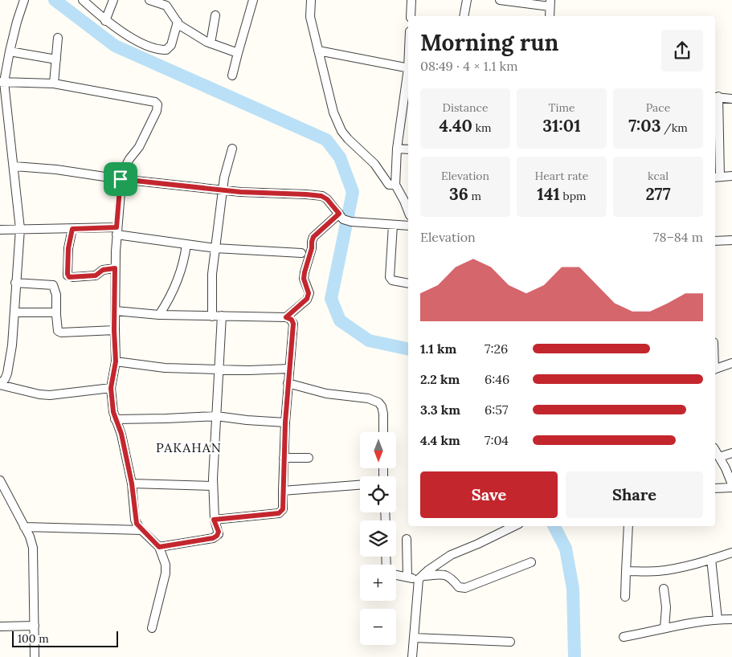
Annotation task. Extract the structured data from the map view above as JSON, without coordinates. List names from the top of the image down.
{
  "districts": ["PAKAHAN"],
  "scale_bar": "100 m",
  "north": "bottom",
  "page": {
    "heading": ["Morning run", "08:49 · 4 × 1.1 km"],
    "stats": [
      ["Distance", "4.40 km"],
      ["Time", "31:01"],
      ["Pace", "7:03 /km"],
      ["Elevation", "36 m"],
      ["Heart rate", "141 bpm"],
      ["kcal", "277"]
    ],
    "chart": ["Elevation", "78–84 m"],
    "list": [
      {
        "name": "1.1 km",
        "note": "7:26"
      },
      {
        "name": "2.2 km",
        "note": "6:46"
      },
      {
        "name": "3.3 km",
        "note": "6:57"
      },
      {
        "name": "4.4 km",
        "note": "7:04"
      }
    ],
    "map_buttons": ["+", "−"],
    "buttons": ["Save", "Share"],
    "scale": "100 m"
  }
}
